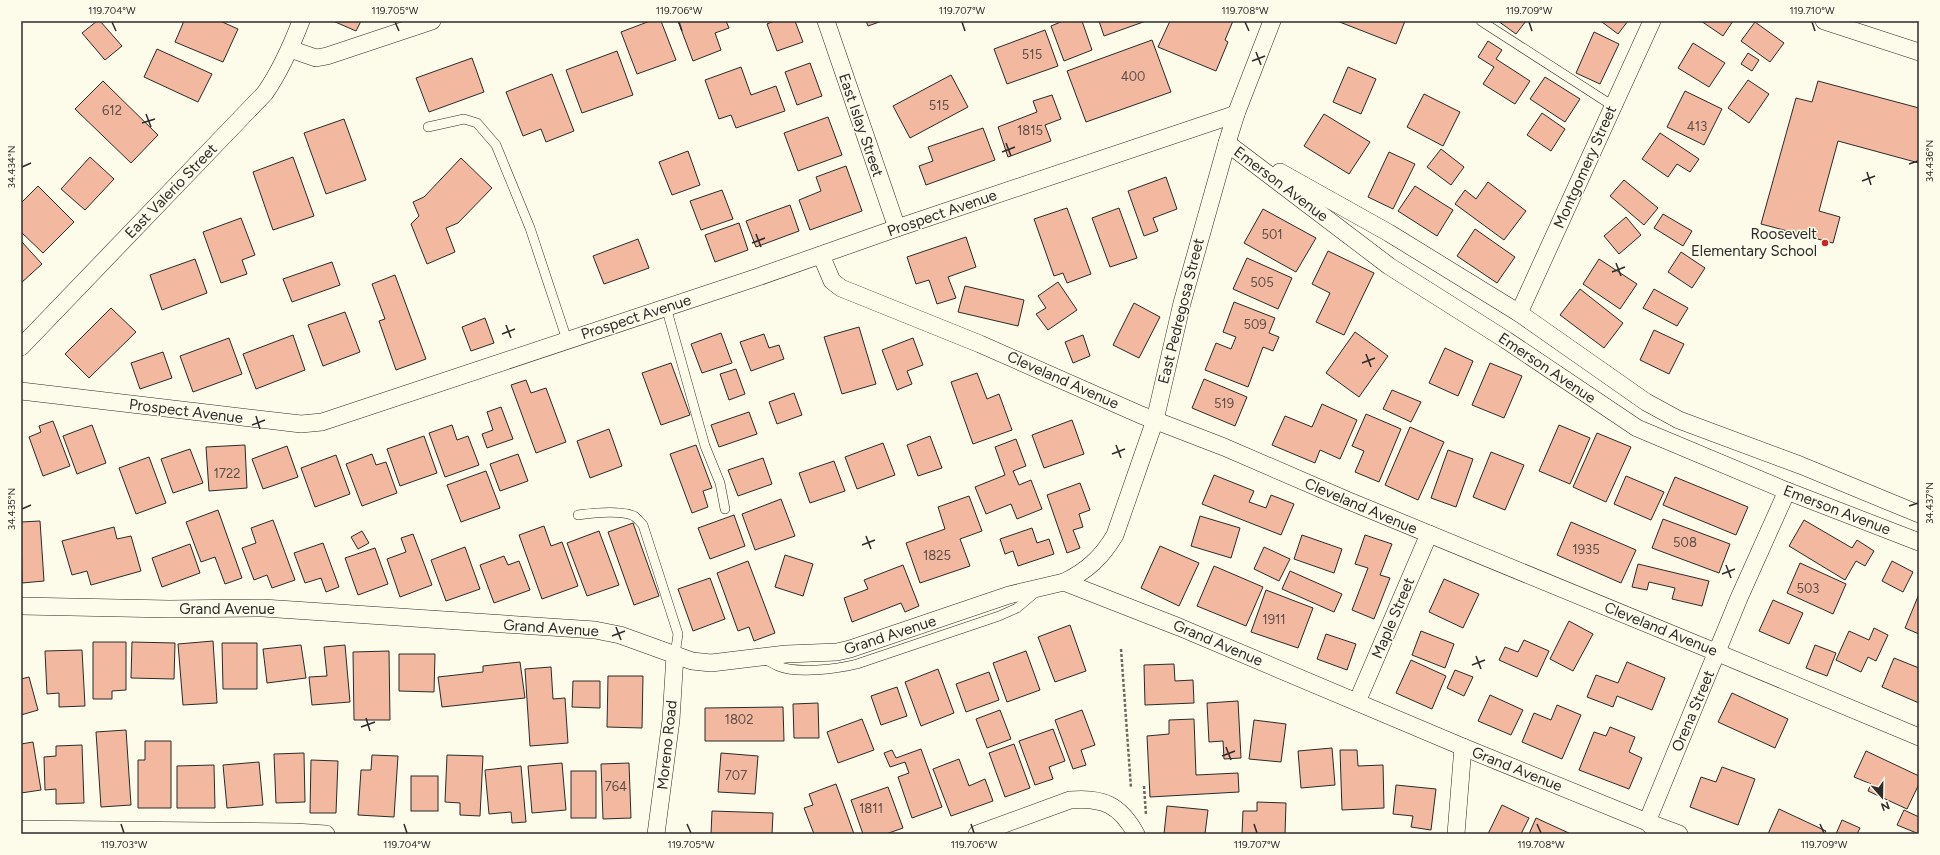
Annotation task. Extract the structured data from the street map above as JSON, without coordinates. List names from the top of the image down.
{
  "streets": {
    "street": [
      "East Islay Street",
      "Montgomery Street",
      "Emerson Avenue",
      "East Valerio Street",
      "Prospect Avenue",
      "East Pedregosa Street",
      "Cleveland Avenue",
      "Grand Avenue",
      "Maple Street",
      "Orena Street",
      "Moreno Road"
    ]
  },
  "crossings": [
    ["East Islay Street", "Prospect Avenue"],
    ["Montgomery Street", "Emerson Avenue"],
    ["Emerson Avenue", "East Pedregosa Street"],
    ["Emerson Avenue", "Orena Street"],
    ["Prospect Avenue", "East Pedregosa Street"],
    ["Prospect Avenue", "Cleveland Avenue"],
    ["East Pedregosa Street", "Cleveland Avenue"],
    ["East Pedregosa Street", "Grand Avenue"],
    ["Cleveland Avenue", "Maple Street"],
    ["Cleveland Avenue", "Orena Street"],
    ["Grand Avenue", "Maple Street"],
    ["Grand Avenue", "Orena Street"],
    ["Grand Avenue", "Moreno Road"]
  ],
  "places": ["Roosevelt Elementary School"],
  "house_numbers": [
    "515",
    "400",
    "515",
    "612",
    "413",
    "1815",
    "501",
    "505",
    "509",
    "519",
    "1722",
    "508",
    "1935",
    "1825",
    "503",
    "1911",
    "1802",
    "707",
    "764",
    "1811"
  ],
  "north": "bottom",
  "coordinates": [
    "119.704°W",
    "119.705°W",
    "119.706°W",
    "119.707°W",
    "119.708°W",
    "119.709°W",
    "119.710°W",
    "34.436°N",
    "34.434°N",
    "34.437°N",
    "34.435°N",
    "119.703°W"
  ]
}
